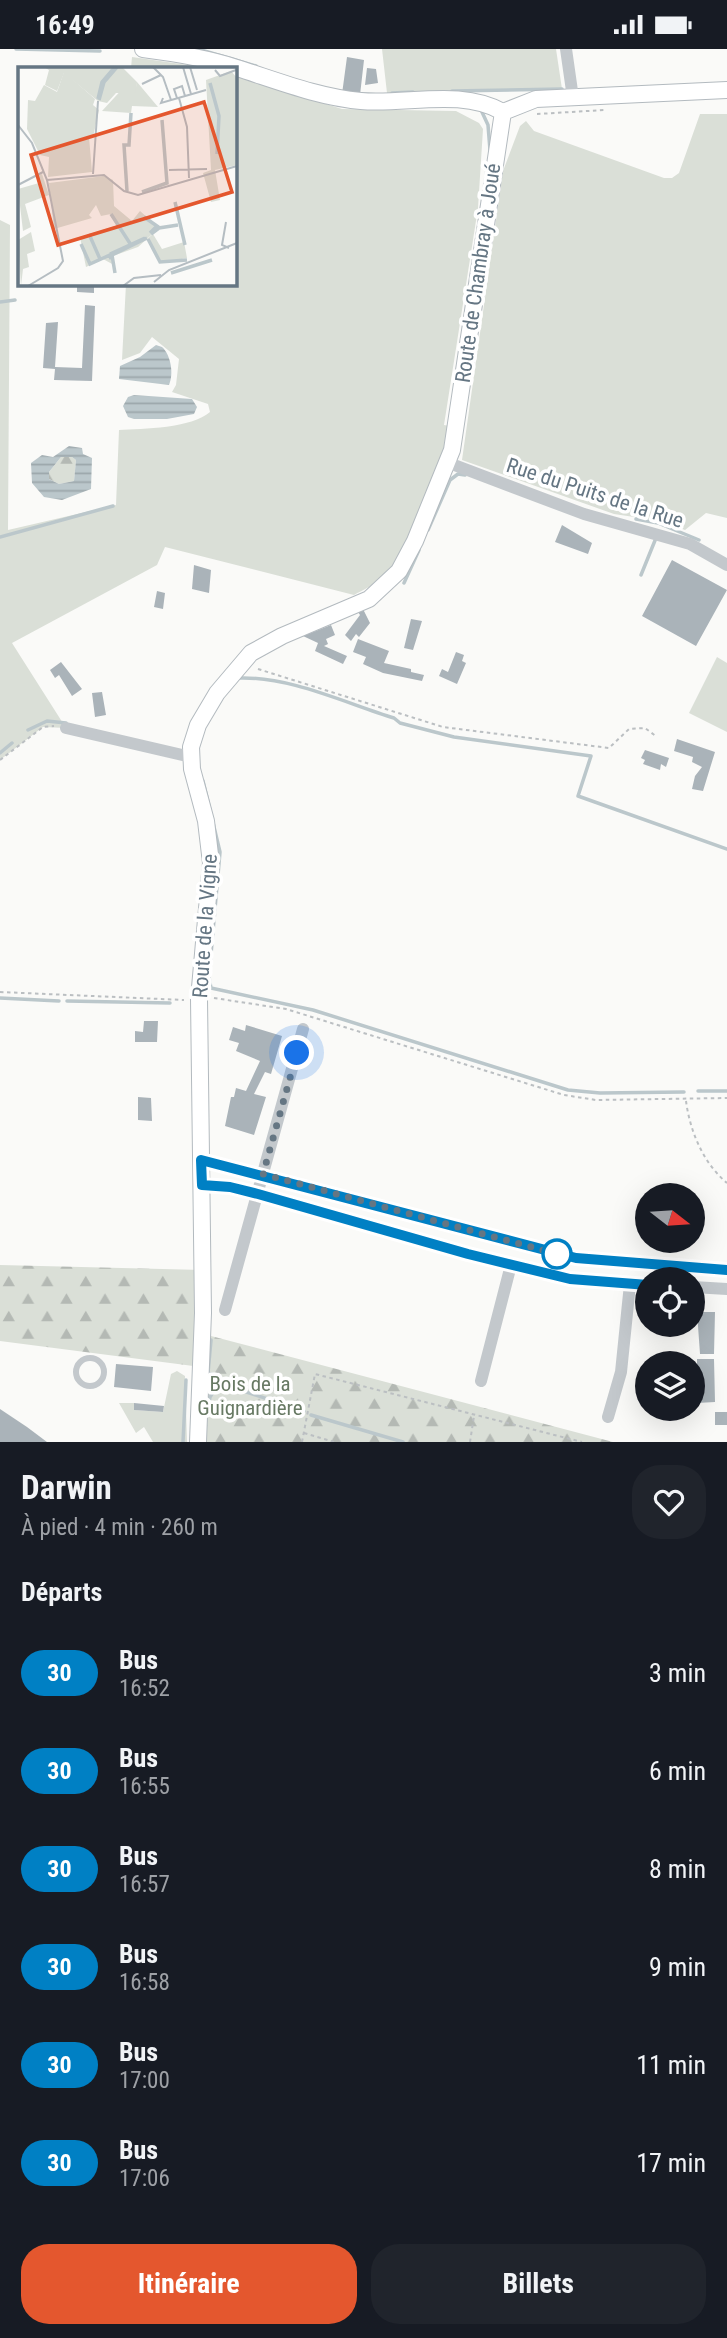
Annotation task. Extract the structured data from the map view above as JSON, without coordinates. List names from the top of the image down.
{
  "streets": {
    "street": ["Route de Chambray à Joué", "Rue du Puits de la Rue", "Route de la Vigne"]
  },
  "crossings": [
    ["Route de Chambray à Joué", "Route de la Vigne"],
    ["Rue du Puits de la Rue", "Route de la Vigne"]
  ],
  "parks": ["Bois de la Guignardière"],
  "lines": ["bus line 30"],
  "north": "right",
  "page": {
    "status": "16:49",
    "heading": [
      ["Darwin", "À pied · 4 min · 260 m"],
      "Départs"
    ],
    "list": [
      {
        "mark": "30",
        "name": "Bus",
        "note": "16:52",
        "value": "3 min"
      },
      {
        "mark": "30",
        "name": "Bus",
        "note": "16:55",
        "value": "6 min"
      },
      {
        "mark": "30",
        "name": "Bus",
        "note": "16:57",
        "value": "8 min"
      },
      {
        "mark": "30",
        "name": "Bus",
        "note": "16:58",
        "value": "9 min"
      },
      {
        "mark": "30",
        "name": "Bus",
        "note": "17:00",
        "value": "11 min"
      },
      {
        "mark": "30",
        "name": "Bus",
        "note": "17:06",
        "value": "17 min"
      }
    ],
    "buttons": ["Itinéraire", "Billets"]
  }
}
